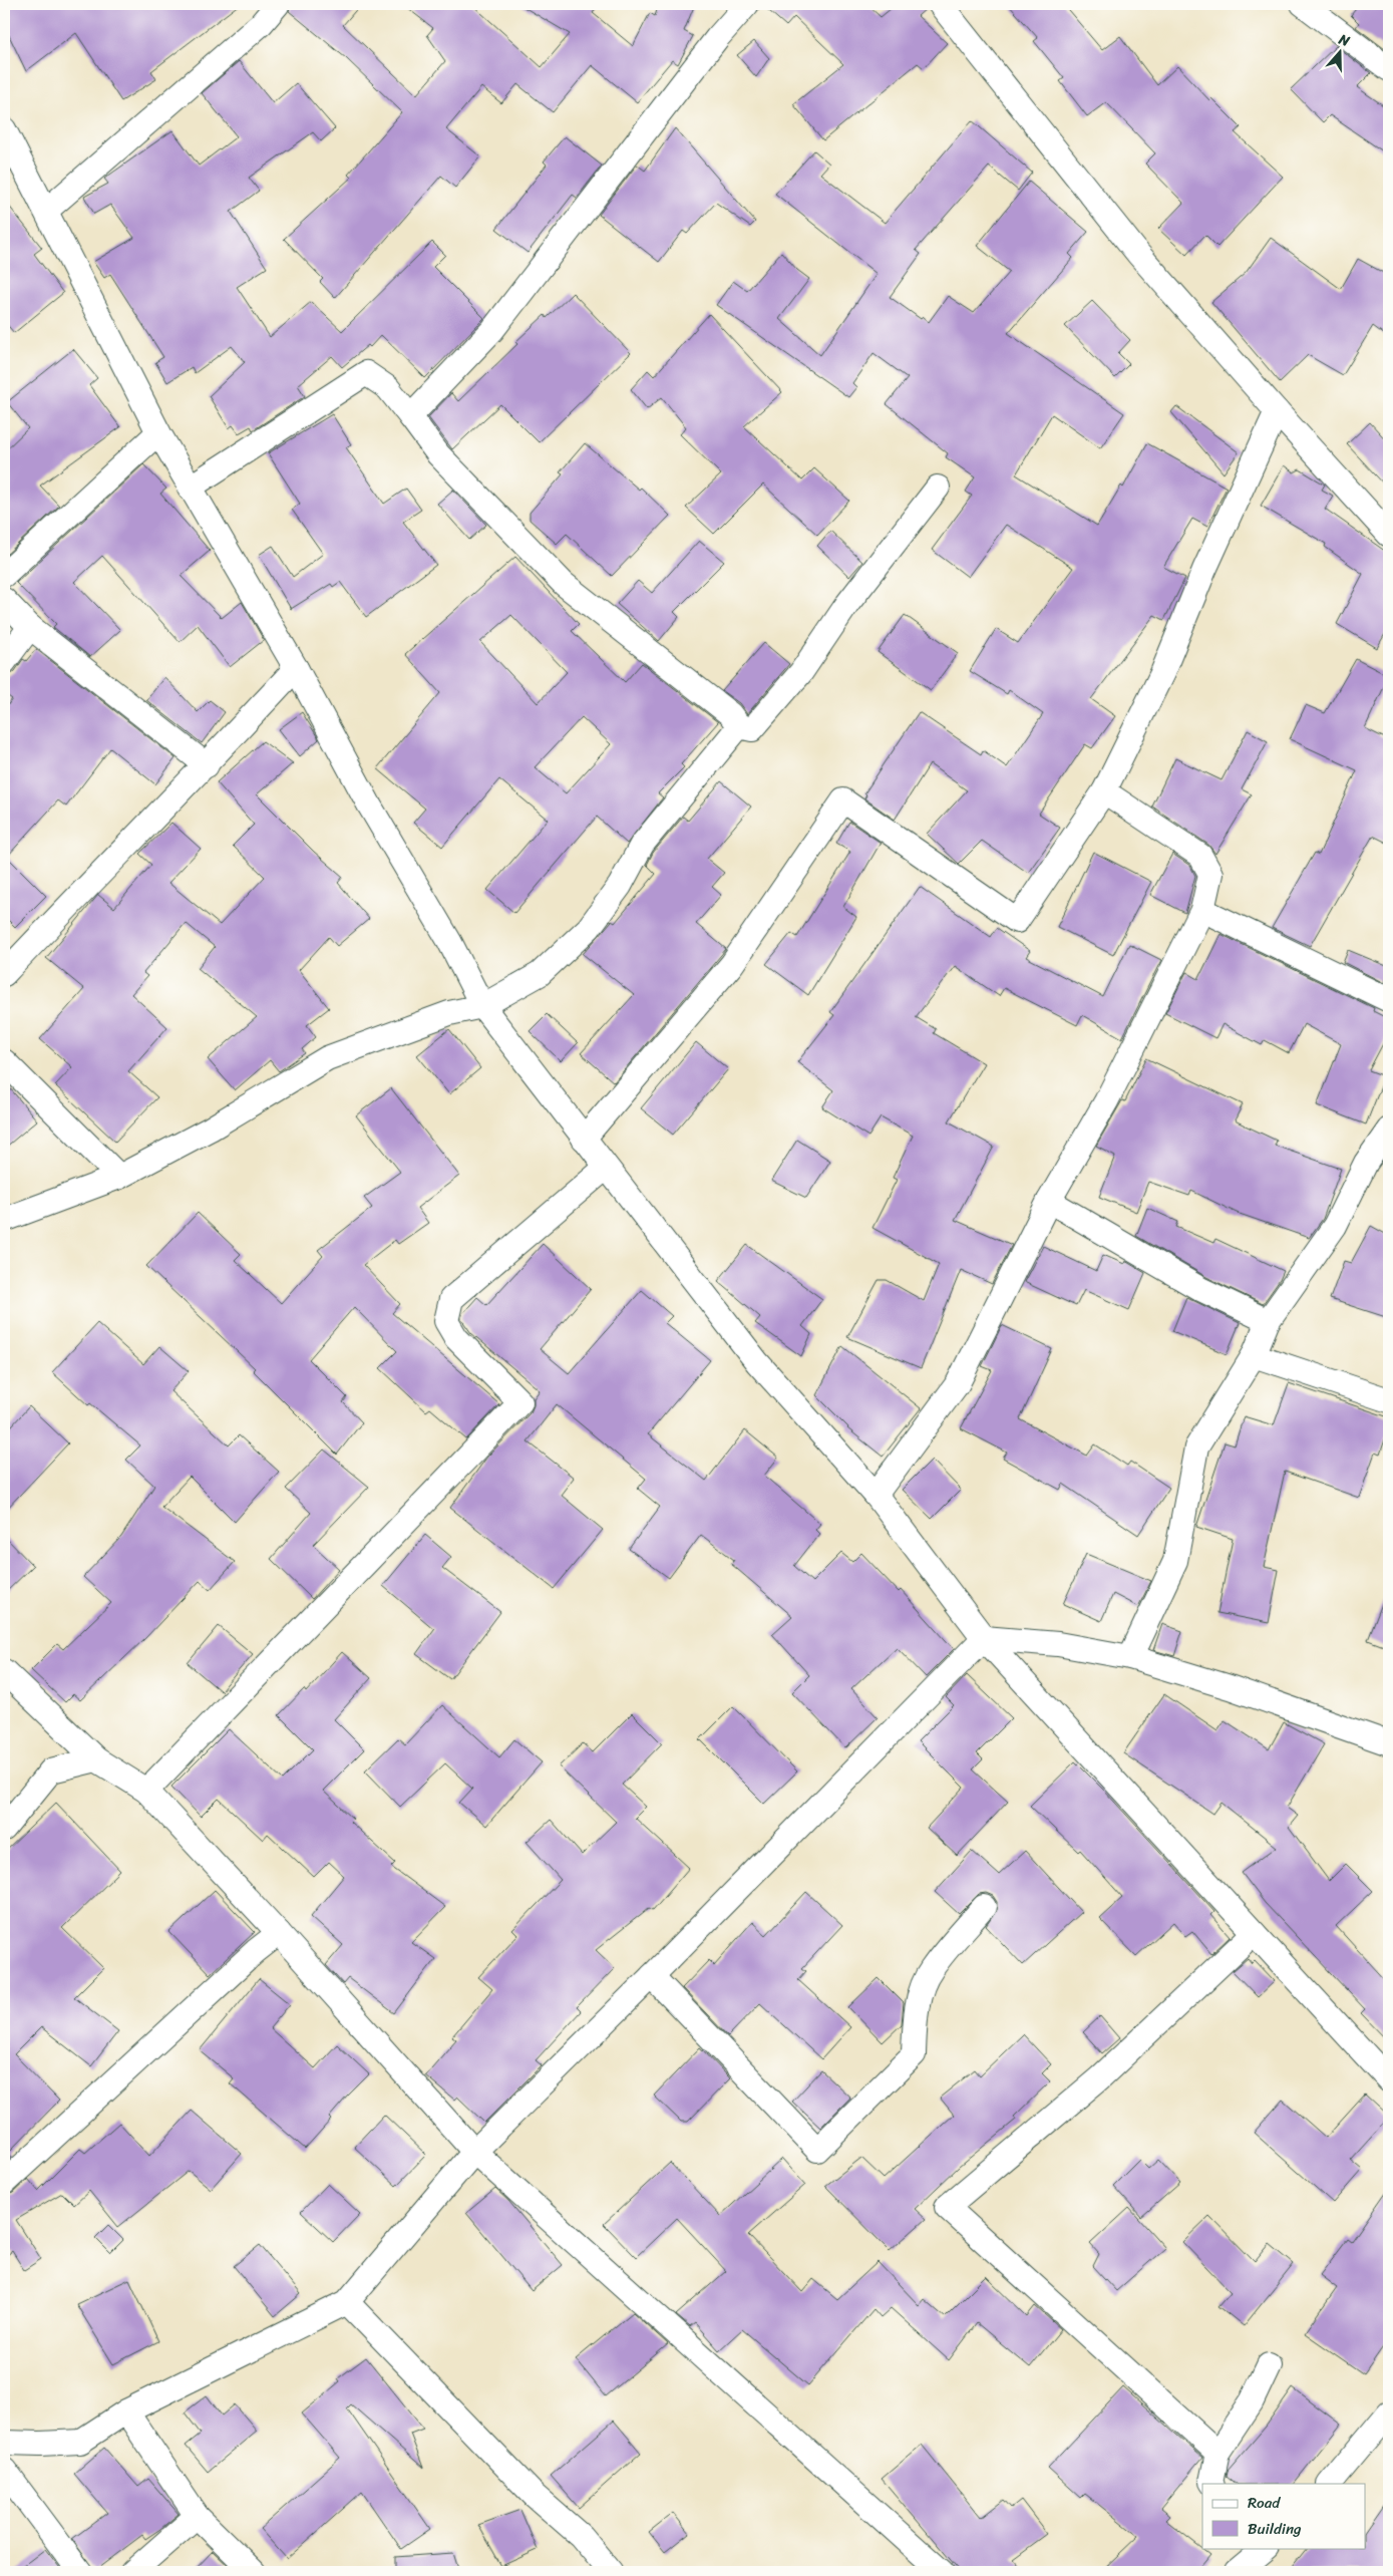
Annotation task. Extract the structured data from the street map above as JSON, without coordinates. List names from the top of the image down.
{
  "legend": ["Road", "Building"],
  "north": "top"
}
